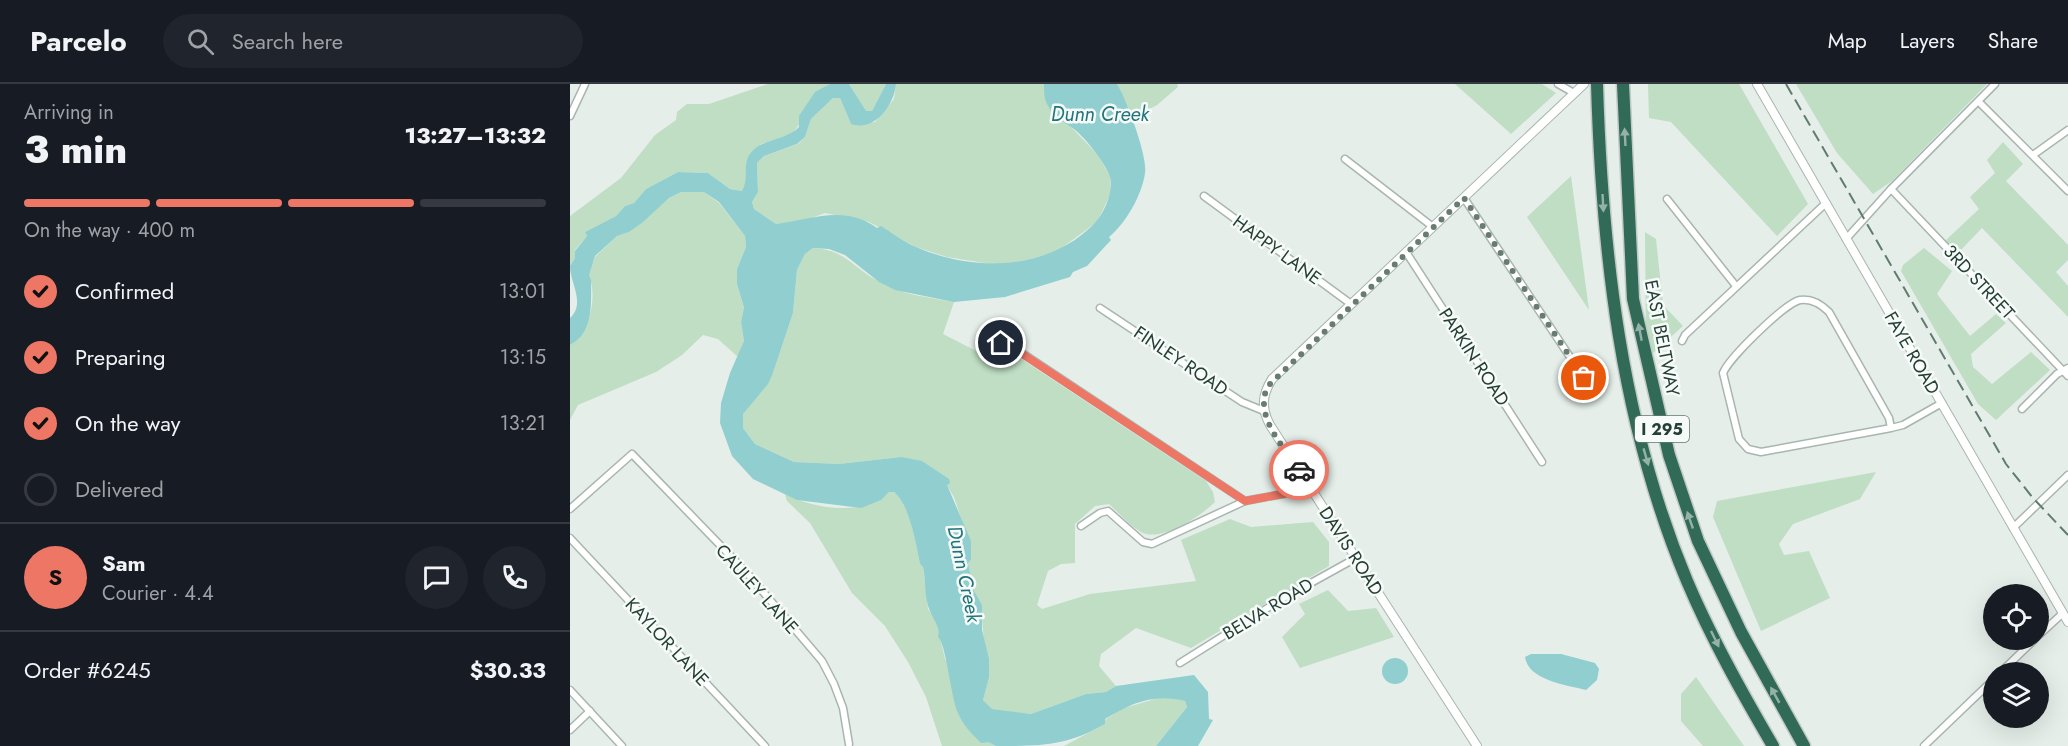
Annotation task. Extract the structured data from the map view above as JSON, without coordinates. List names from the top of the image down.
{
  "streets": {
    "highway": ["EAST BELTWAY", "I 295"],
    "street": [
      "HAPPY LANE",
      "3RD STREET",
      "FAYE ROAD",
      "PARKIN ROAD",
      "FINLEY ROAD",
      "DAVIS ROAD",
      "CAULEY LANE",
      "BELVA ROAD",
      "KAYLOR LANE"
    ]
  },
  "crossings": [
    ["FINLEY ROAD", "DAVIS ROAD"],
    ["DAVIS ROAD", "BELVA ROAD"]
  ],
  "water": ["Dunn Creek"],
  "page": {
    "header": "Parcelo",
    "search": "Search here",
    "nav": ["Map", "Layers", "Share"],
    "heading": ["3 min", "Arriving in", "13:27–13:32"],
    "panel": [
      "Sam",
      "Courier · 4.4",
      "Order #6245",
      "$30.33"
    ],
    "bar": "On the way · 400 m",
    "list": [
      ["Confirmed", "13:01"],
      ["Preparing", "13:15"],
      ["On the way", "13:21"],
      "Delivered"
    ],
    "round": "S"
  }
}
